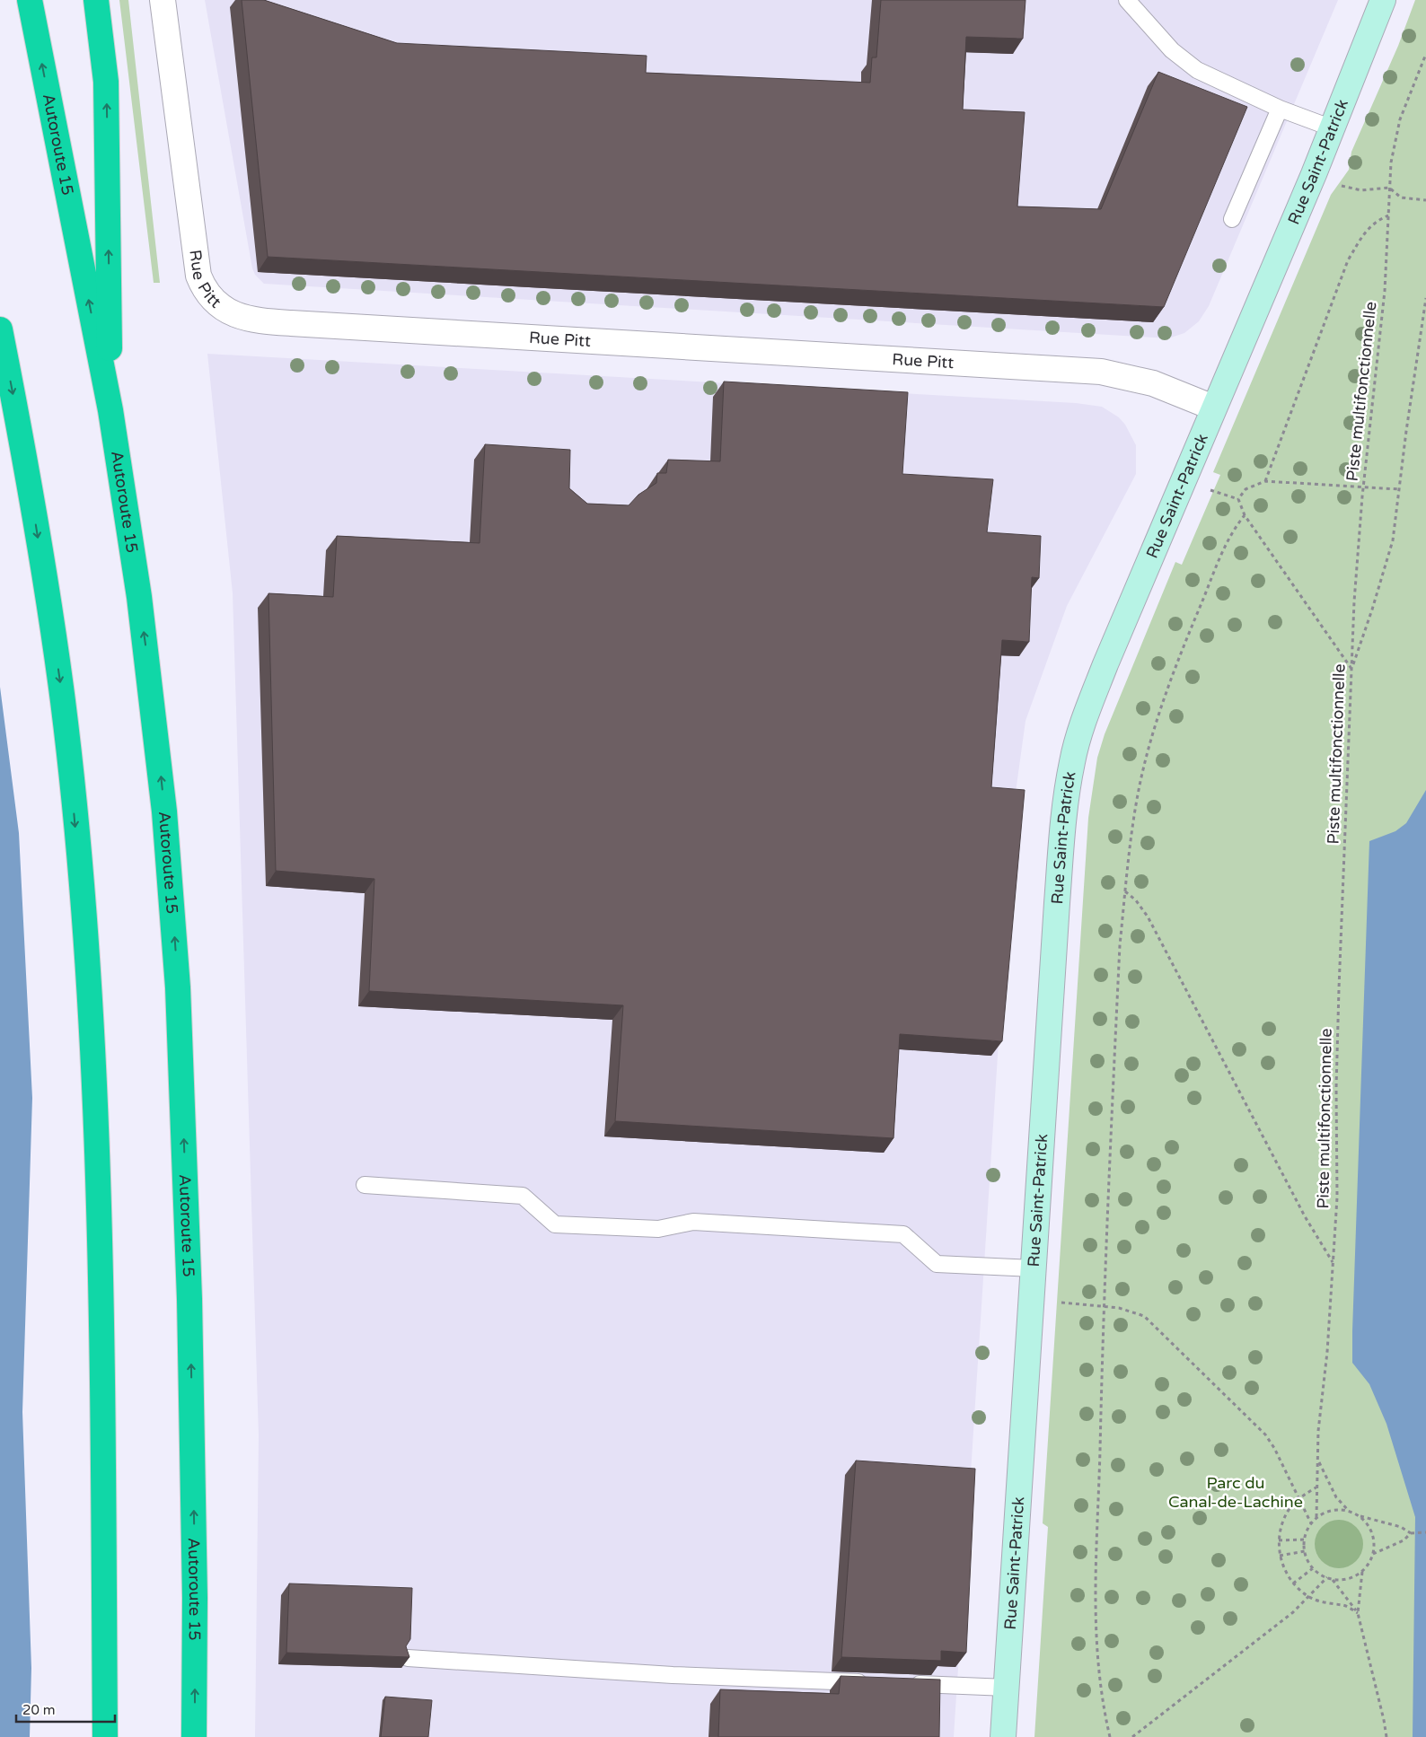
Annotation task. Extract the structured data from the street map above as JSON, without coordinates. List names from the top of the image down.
{
  "streets": {
    "highway": ["Autoroute 15"],
    "main road": ["Rue Saint-Patrick"],
    "street": ["Rue Pitt"],
    "path": ["Piste multifonctionnelle"]
  },
  "crossings": [
    ["Rue Saint-Patrick", "Rue Pitt"]
  ],
  "parks": ["Parc du Canal-de-Lachine"],
  "scale_bar": "20 m"
}
